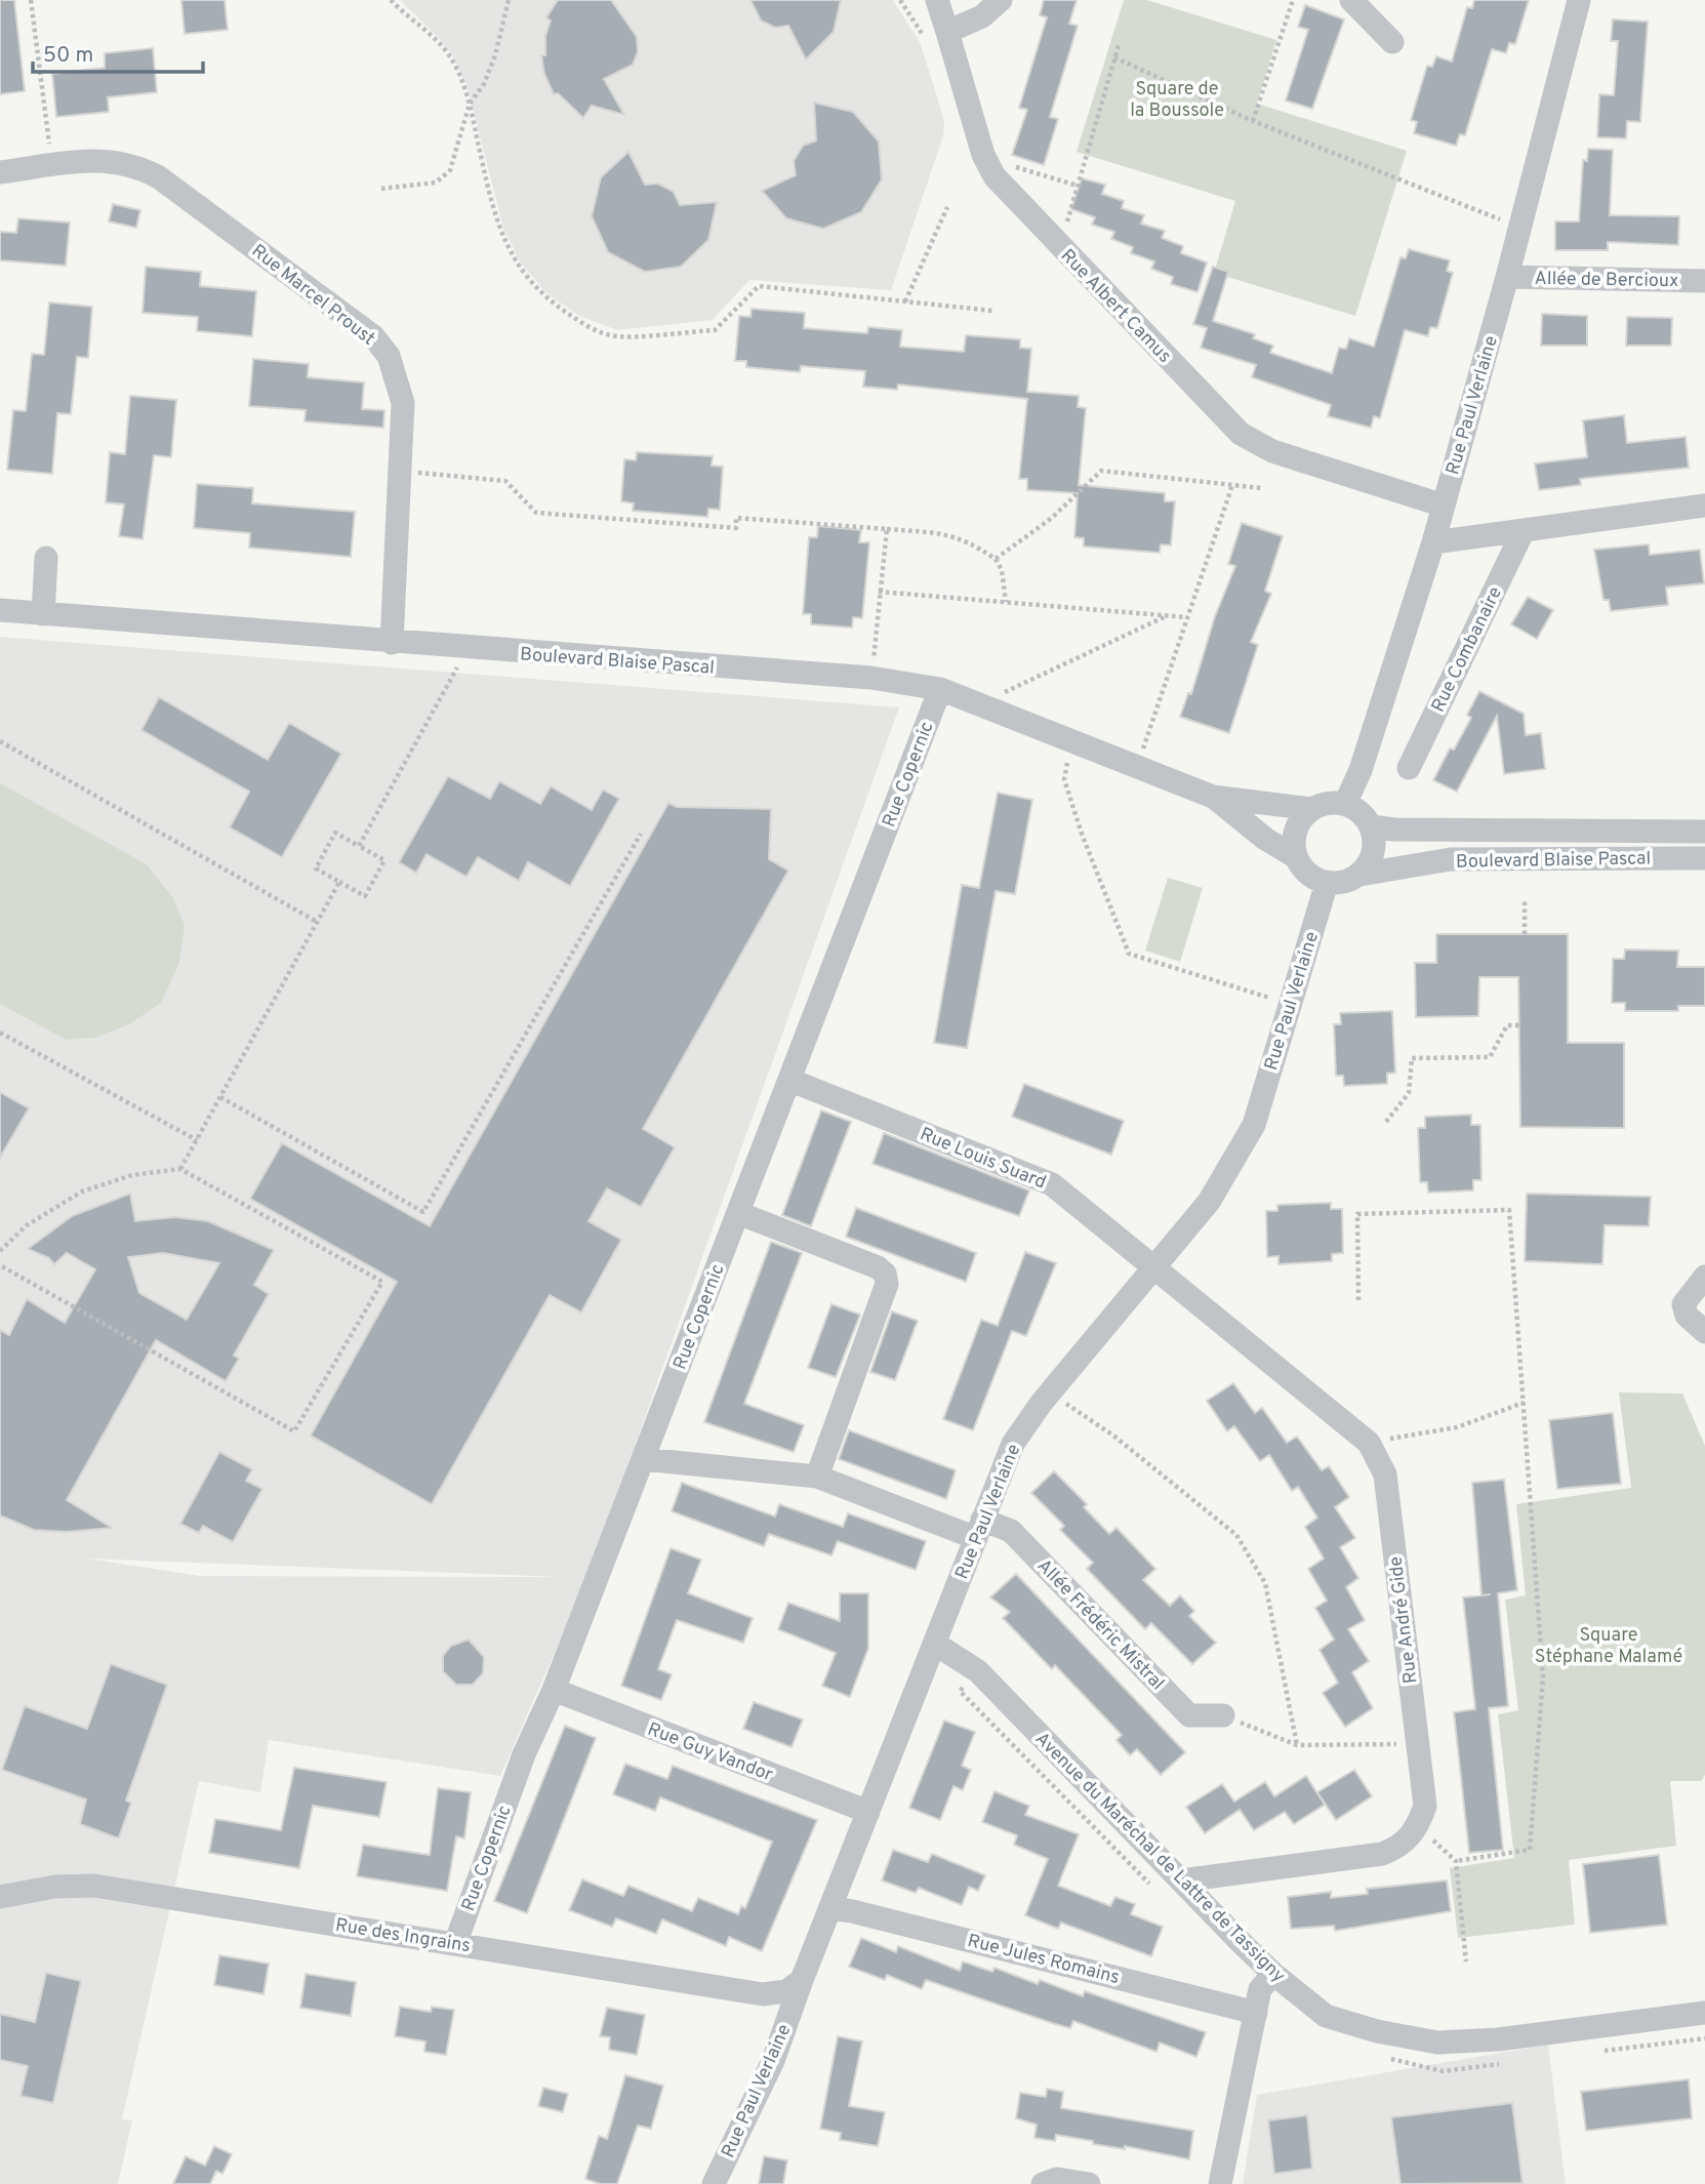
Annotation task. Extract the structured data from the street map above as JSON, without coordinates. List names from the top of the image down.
{
  "streets": {
    "street": [
      "Allée de Bercioux",
      "Rue Marcel Proust",
      "Rue Albert Camus",
      "Rue Paul Verlaine",
      "Rue Combanaire",
      "Boulevard Blaise Pascal",
      "Rue Copernic",
      "Rue Louis Suard",
      "Rue André Gide",
      "Allée Frédéric Mistral",
      "Rue Guy Vandor",
      "Avenue du Maréchal de Lattre de Tassigny",
      "Rue des Ingrains",
      "Rue Jules Romains"
    ]
  },
  "crossings": [
    ["Allée de Bercioux", "Rue Paul Verlaine"],
    ["Rue Marcel Proust", "Boulevard Blaise Pascal"],
    ["Rue Albert Camus", "Rue Paul Verlaine"],
    ["Rue Paul Verlaine", "Boulevard Blaise Pascal"],
    ["Rue Paul Verlaine", "Rue Louis Suard"],
    ["Rue Paul Verlaine", "Rue André Gide"],
    ["Rue Paul Verlaine", "Allée Frédéric Mistral"],
    ["Rue Paul Verlaine", "Rue Guy Vandor"],
    ["Rue Paul Verlaine", "Avenue du Maréchal de Lattre de Tassigny"],
    ["Rue Paul Verlaine", "Rue des Ingrains"],
    ["Rue Paul Verlaine", "Rue Jules Romains"],
    ["Boulevard Blaise Pascal", "Rue Copernic"],
    ["Rue Copernic", "Rue Louis Suard"],
    ["Rue Copernic", "Allée Frédéric Mistral"],
    ["Rue Copernic", "Rue Guy Vandor"],
    ["Rue Copernic", "Rue des Ingrains"],
    ["Rue Louis Suard", "Rue André Gide"]
  ],
  "parks": ["Square de la Boussole", "Square Stéphane Malamé"],
  "scale_bar": "50 m"
}
